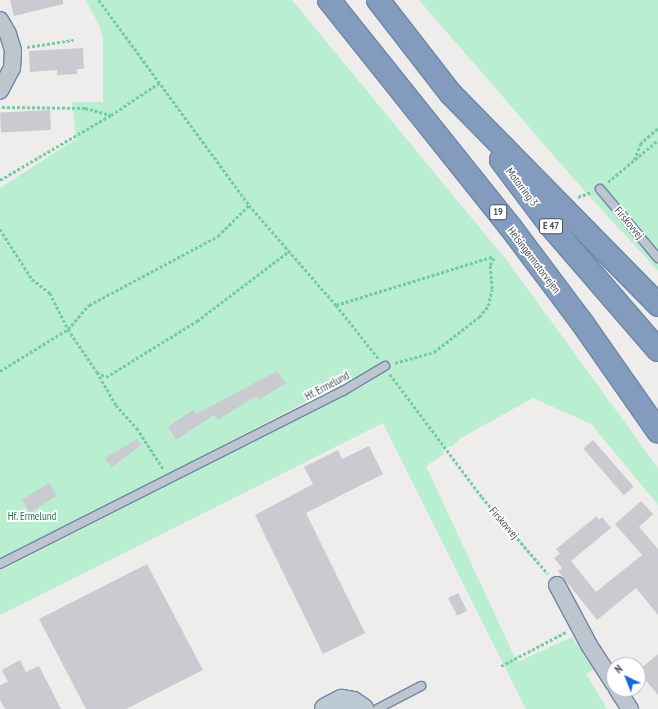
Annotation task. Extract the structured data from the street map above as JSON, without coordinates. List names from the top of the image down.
{
  "streets": {
    "highway": [
      "Motorring 3",
      "19",
      "E 47",
      "Helsingørmotorvejen"
    ],
    "lane": ["Firskovvej", "Hf. Ermelund"]
  },
  "crossings": [
    ["Firskovvej", "Hf. Ermelund"]
  ],
  "parks": ["Hf. Ermelund"],
  "north": "top left"
}
